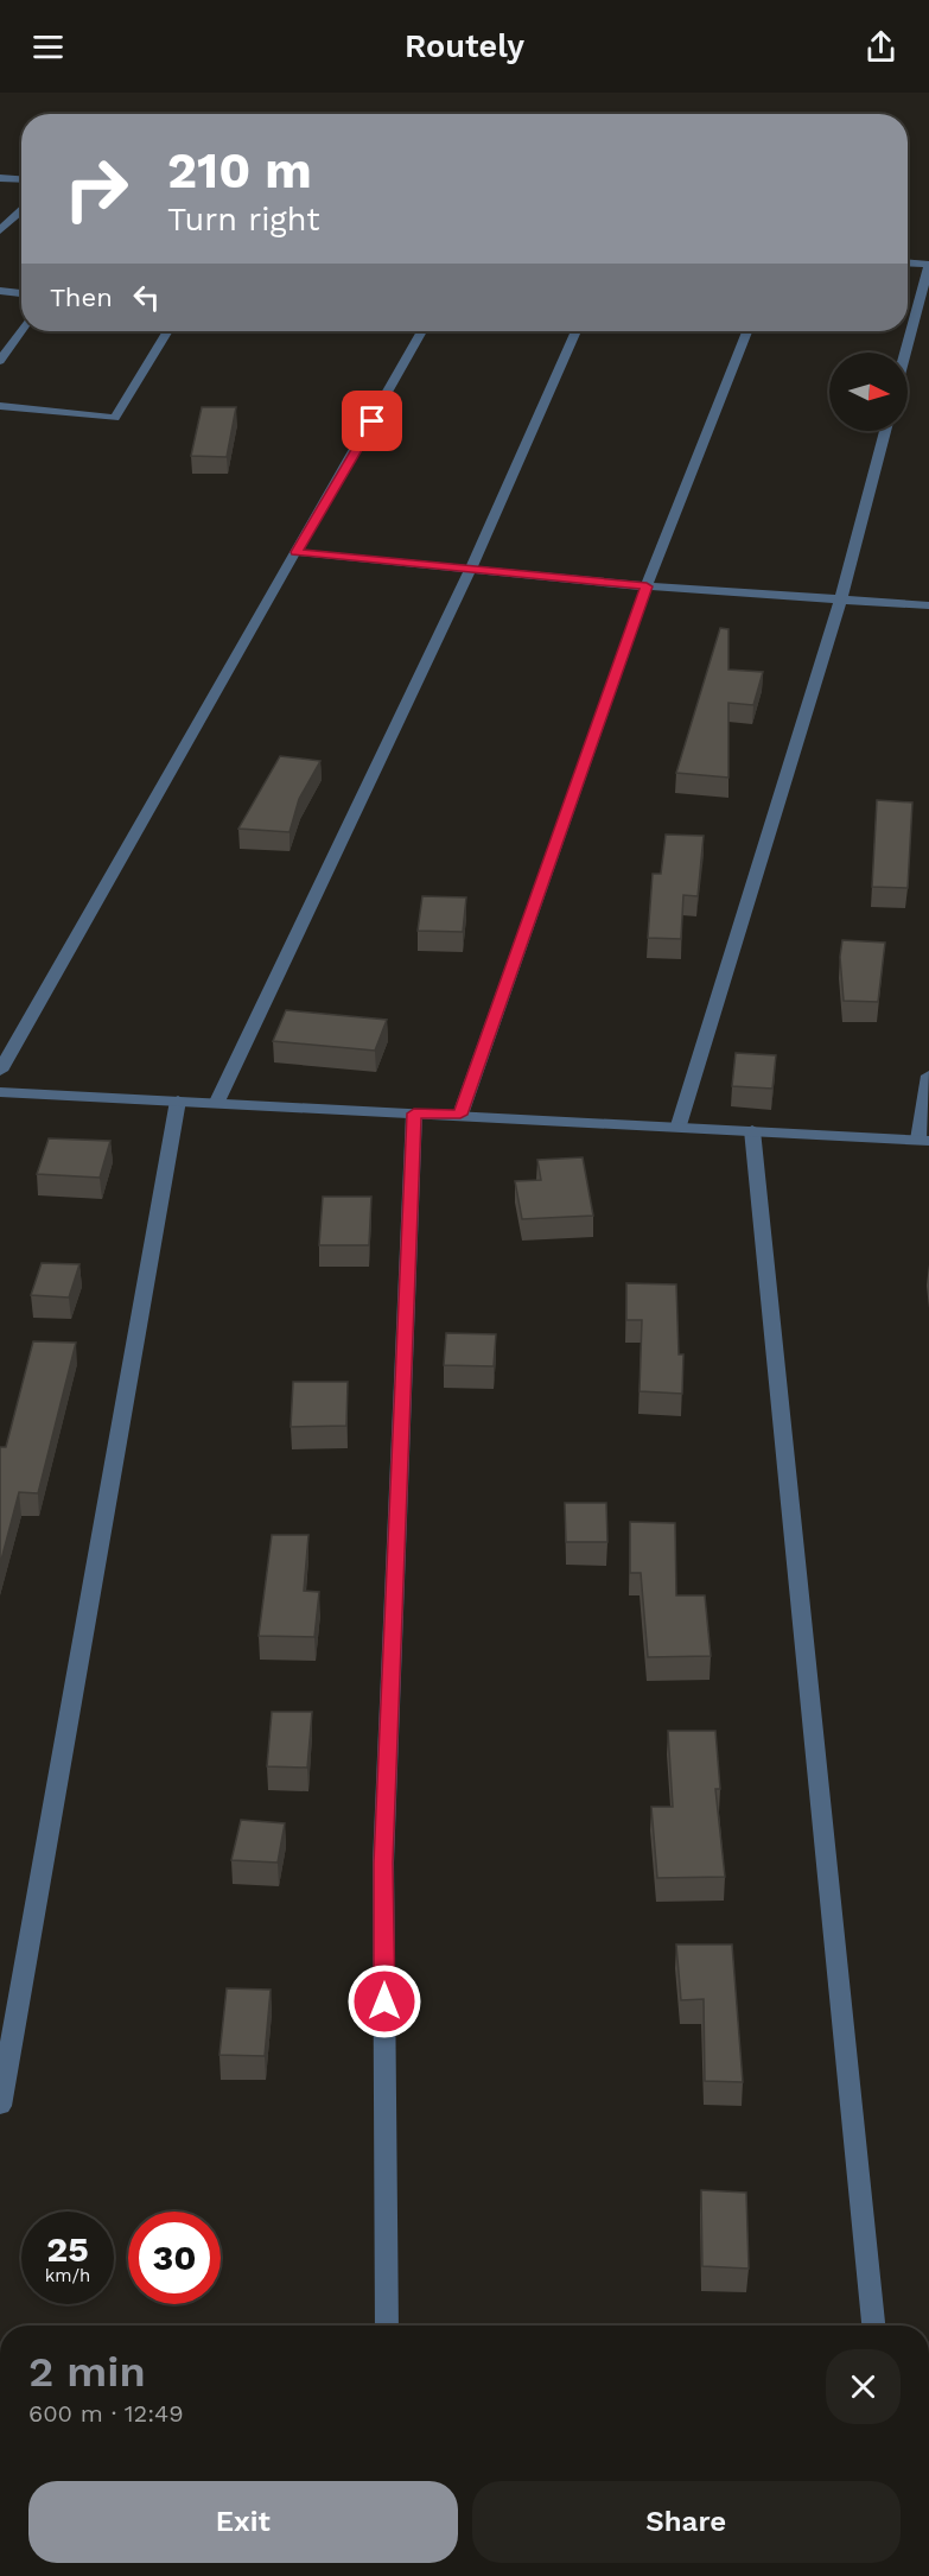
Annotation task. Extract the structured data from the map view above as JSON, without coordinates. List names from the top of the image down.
{
  "north": "right",
  "page": {
    "header": "Routely",
    "turn": ["210 m", "Turn right"],
    "then": "Then",
    "speed": "25 km/h",
    "limit": "30",
    "heading": ["2 min", "600 m · 12:49"],
    "buttons": ["Exit", "Share"]
  }
}
